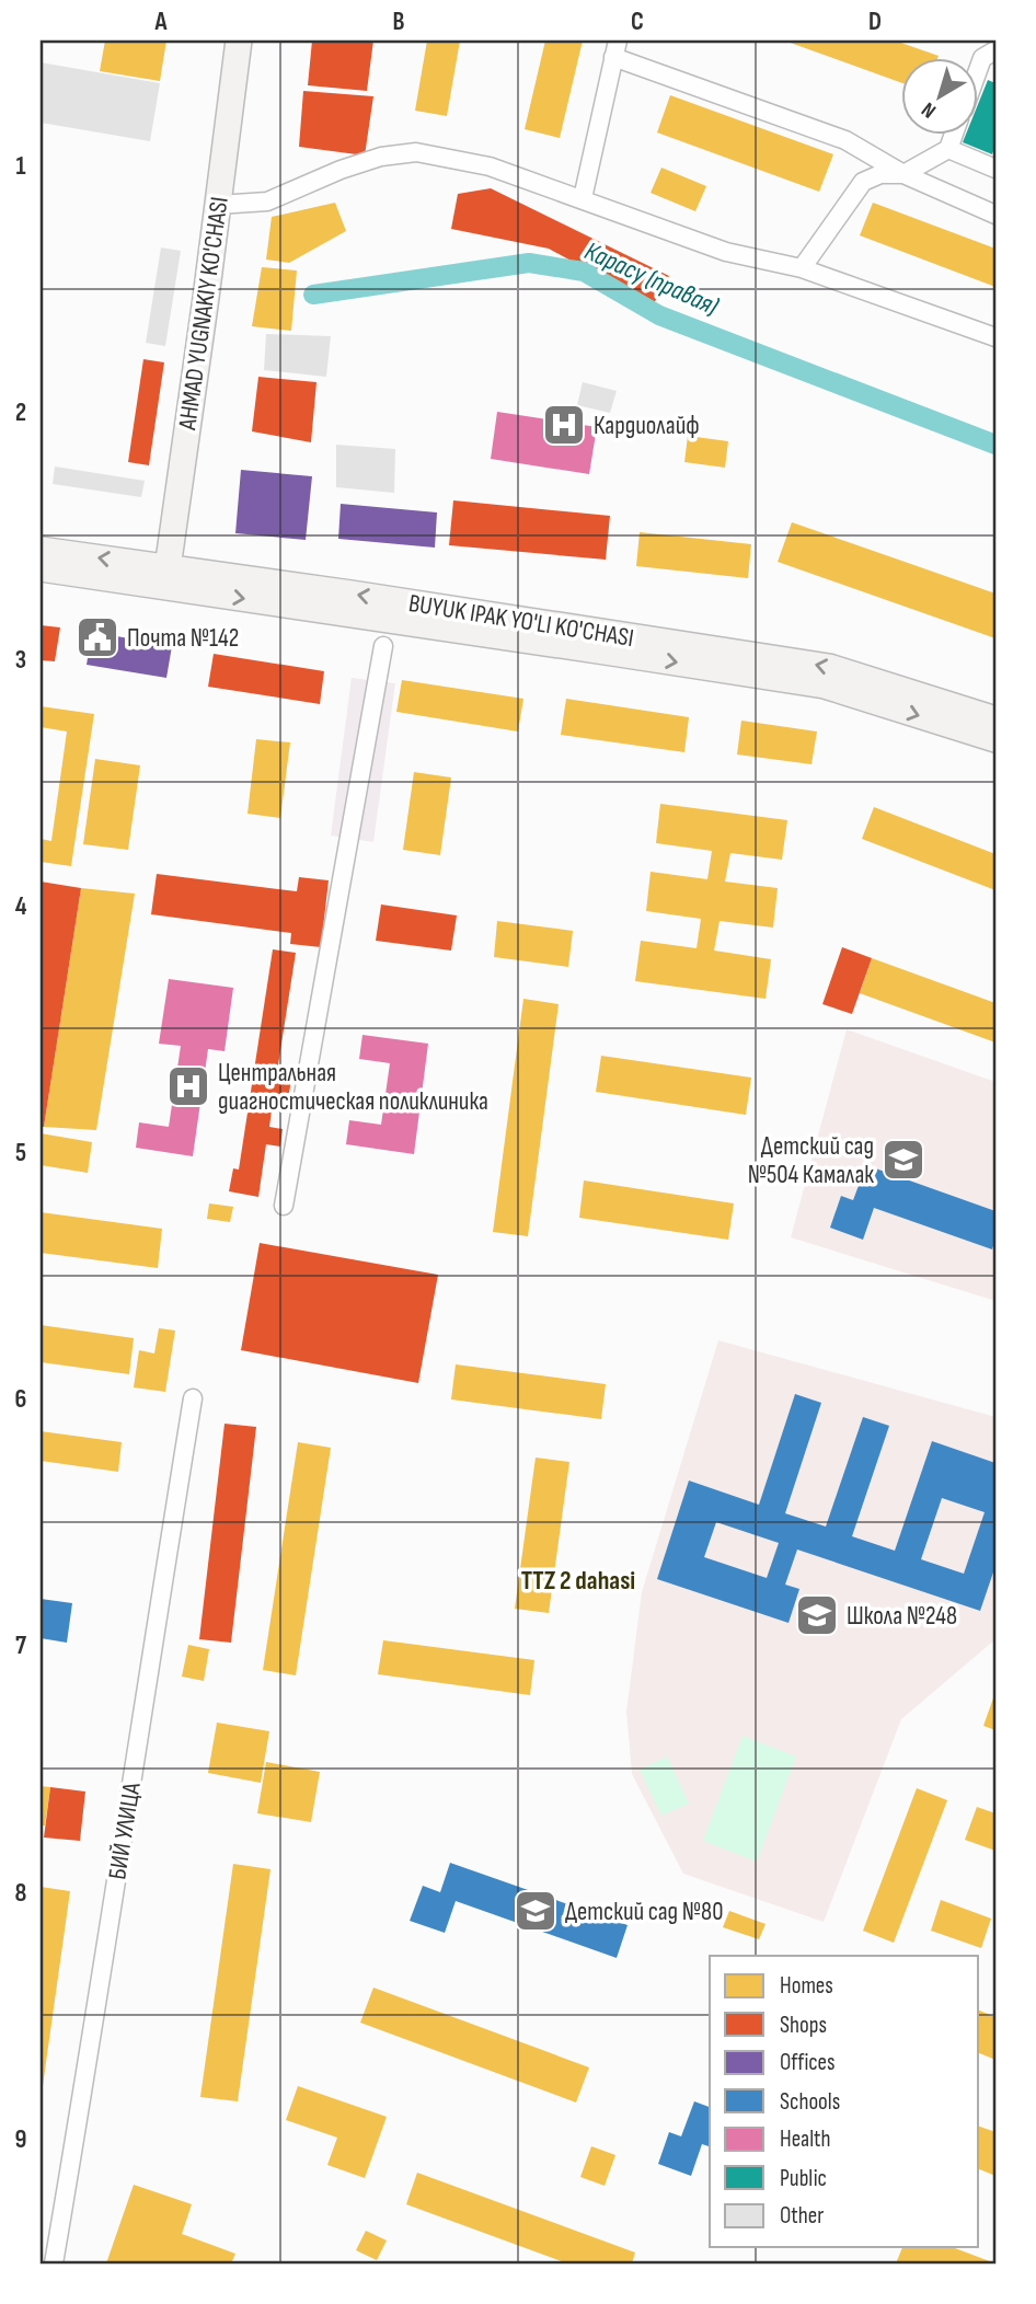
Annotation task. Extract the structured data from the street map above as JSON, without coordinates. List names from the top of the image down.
{
  "streets": {
    "main road": ["AHMAD YUGNAKIY KO'CHASI", "BUYUK IPAK YO'LI KO'CHASI"],
    "street": ["БИЙ УЛИЦА"]
  },
  "crossings": [
    ["AHMAD YUGNAKIY KO'CHASI", "BUYUK IPAK YO'LI KO'CHASI"]
  ],
  "districts": ["TTZ 2 dahasi"],
  "water": ["Карасу (правая)"],
  "places": {
    "hospital": ["Кардиолайф", "Центральная диагностическая поликлиника"],
    "public building": ["Почта №142"],
    "school or university": ["Детский сад №504 Камалак", "Школа №248", "Детский сад №80"]
  },
  "legend": [
    "Homes",
    "Shops",
    "Offices",
    "Schools",
    "Health",
    "Public",
    "Other"
  ],
  "north": "bottom left",
  "grid": {
    "columns": [
      "A",
      "B",
      "C",
      "D"
    ],
    "rows": [
      "1",
      "2",
      "3",
      "4",
      "5",
      "6",
      "7",
      "8",
      "9"
    ]
  }
}
